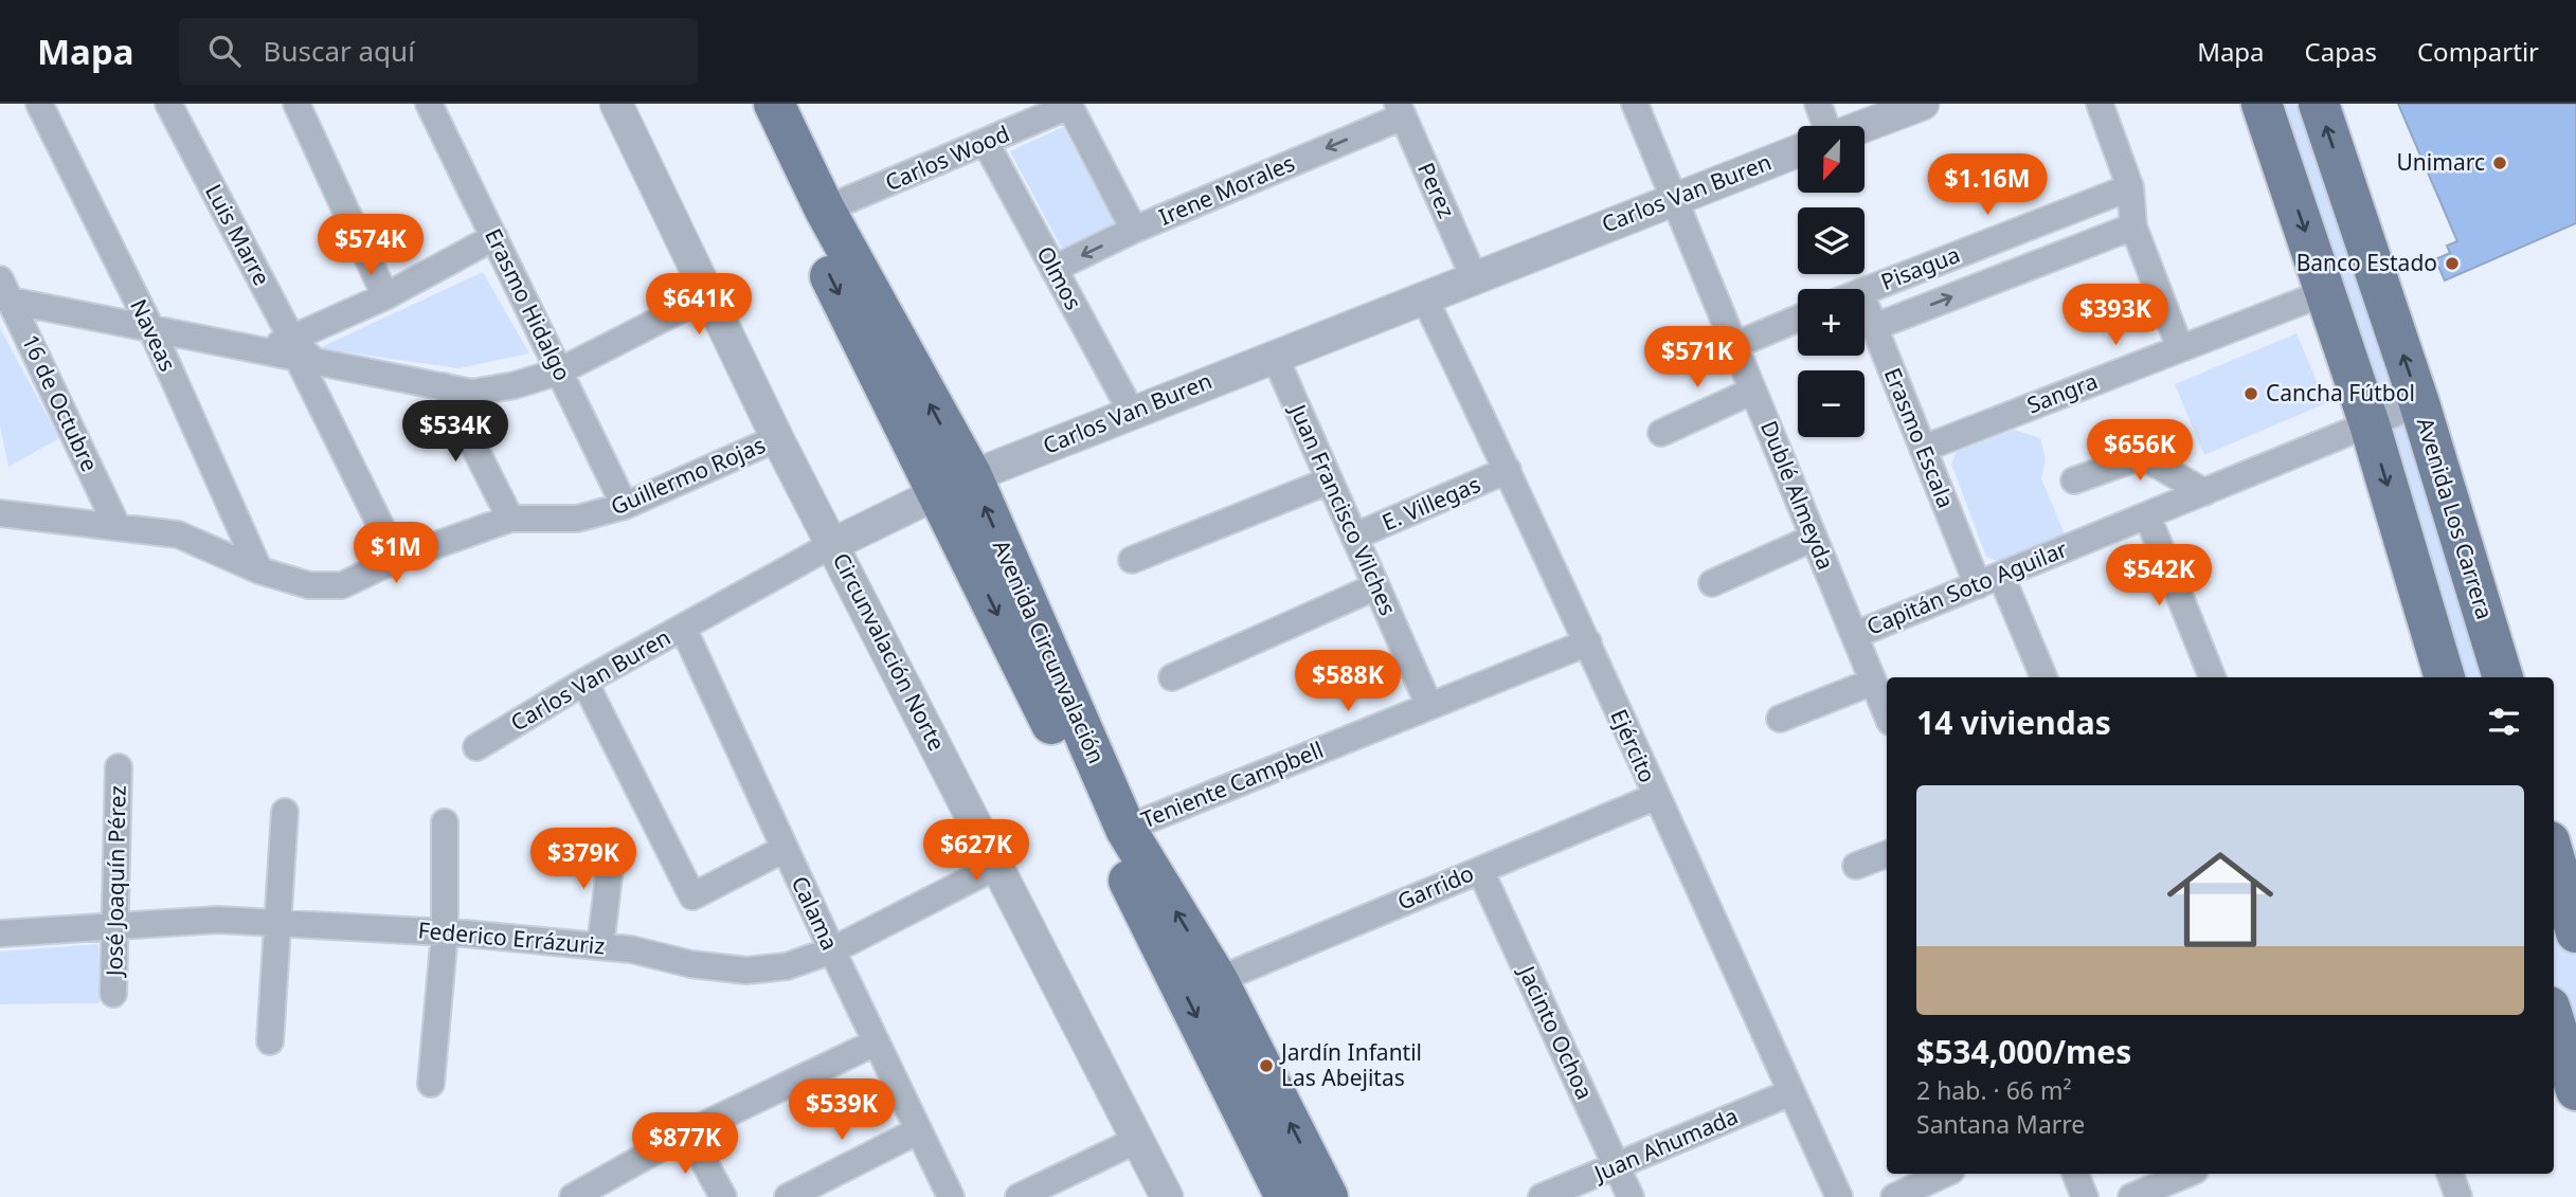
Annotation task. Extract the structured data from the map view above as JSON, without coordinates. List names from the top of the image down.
{
  "streets": {
    "main road": ["Avenida Los Carrera", "Avenida Circunvalación"],
    "street": [
      "Carlos Wood",
      "Irene Morales",
      "Perez",
      "Carlos Van Buren",
      "Luis Marre",
      "Pisagua",
      "Olmos",
      "Erasmo Hidalgo",
      "Naveas",
      "Sangra",
      "16 de Octubre",
      "Erasmo Escala",
      "Guillermo Rojas",
      "Dublé Almeyda",
      "E. Villegas",
      "Juan Francisco Vilches",
      "Capitán Soto Aguilar",
      "Circunvalación Norte",
      "Ejército",
      "Teniente Campbell",
      "José Joaquín Pérez",
      "Garrido",
      "Calama",
      "Federico Errázuriz",
      "Jacinto Ochoa",
      "Juan Ahumada"
    ]
  },
  "crossings": [
    ["Carlos Wood", "Olmos"],
    ["Carlos Wood", "Avenida Circunvalación"],
    ["Irene Morales", "Perez"],
    ["Irene Morales", "Olmos"],
    ["Perez", "Carlos Van Buren"],
    ["Carlos Van Buren", "Olmos"],
    ["Carlos Van Buren", "Dublé Almeyda"],
    ["Carlos Van Buren", "Juan Francisco Vilches"],
    ["Carlos Van Buren", "Circunvalación Norte"],
    ["Carlos Van Buren", "Avenida Circunvalación"],
    ["Carlos Van Buren", "Ejército"],
    ["Carlos Van Buren", "Calama"],
    ["Luis Marre", "Guillermo Rojas"],
    ["Pisagua", "Erasmo Escala"],
    ["Erasmo Hidalgo", "Guillermo Rojas"],
    ["Naveas", "Guillermo Rojas"],
    ["Sangra", "Erasmo Escala"],
    ["16 de Octubre", "Guillermo Rojas"],
    ["Erasmo Escala", "Capitán Soto Aguilar"],
    ["Guillermo Rojas", "Circunvalación Norte"],
    ["Dublé Almeyda", "Capitán Soto Aguilar"],
    ["E. Villegas", "Juan Francisco Vilches"],
    ["E. Villegas", "Ejército"],
    ["Juan Francisco Vilches", "Teniente Campbell"],
    ["Avenida Los Carrera", "Capitán Soto Aguilar"],
    ["Circunvalación Norte", "Federico Errázuriz"],
    ["Avenida Circunvalación", "Teniente Campbell"],
    ["Avenida Circunvalación", "Garrido"],
    ["Ejército", "Teniente Campbell"],
    ["Ejército", "Garrido"],
    ["Ejército", "Juan Ahumada"],
    ["José Joaquín Pérez", "Federico Errázuriz"],
    ["Garrido", "Jacinto Ochoa"],
    ["Calama", "Federico Errázuriz"],
    ["Jacinto Ochoa", "Juan Ahumada"]
  ],
  "one_way": ["Irene Morales"],
  "places": [
    "Unimarc",
    "Banco Estado",
    "Cancha Fútbol",
    "Jardín Infantil Las Abejitas"
  ],
  "north": "bottom",
  "page": {
    "header": "Mapa",
    "search": "Buscar aquí",
    "nav": ["Mapa", "Capas", "Compartir"],
    "map_buttons": ["+", "−"],
    "price": [
      "$1.16M",
      "$574K",
      "$641K",
      "$393K",
      "$571K",
      "$534K",
      "$656K",
      "$1M",
      "$542K",
      "$588K",
      "$627K",
      "$379K",
      "$539K",
      "$877K"
    ],
    "heading": "14 viviendas",
    "list": [
      {
        "name": "$534,000/mes",
        "note": "2 hab. · 66 m² · Santana Marre"
      }
    ]
  }
}
